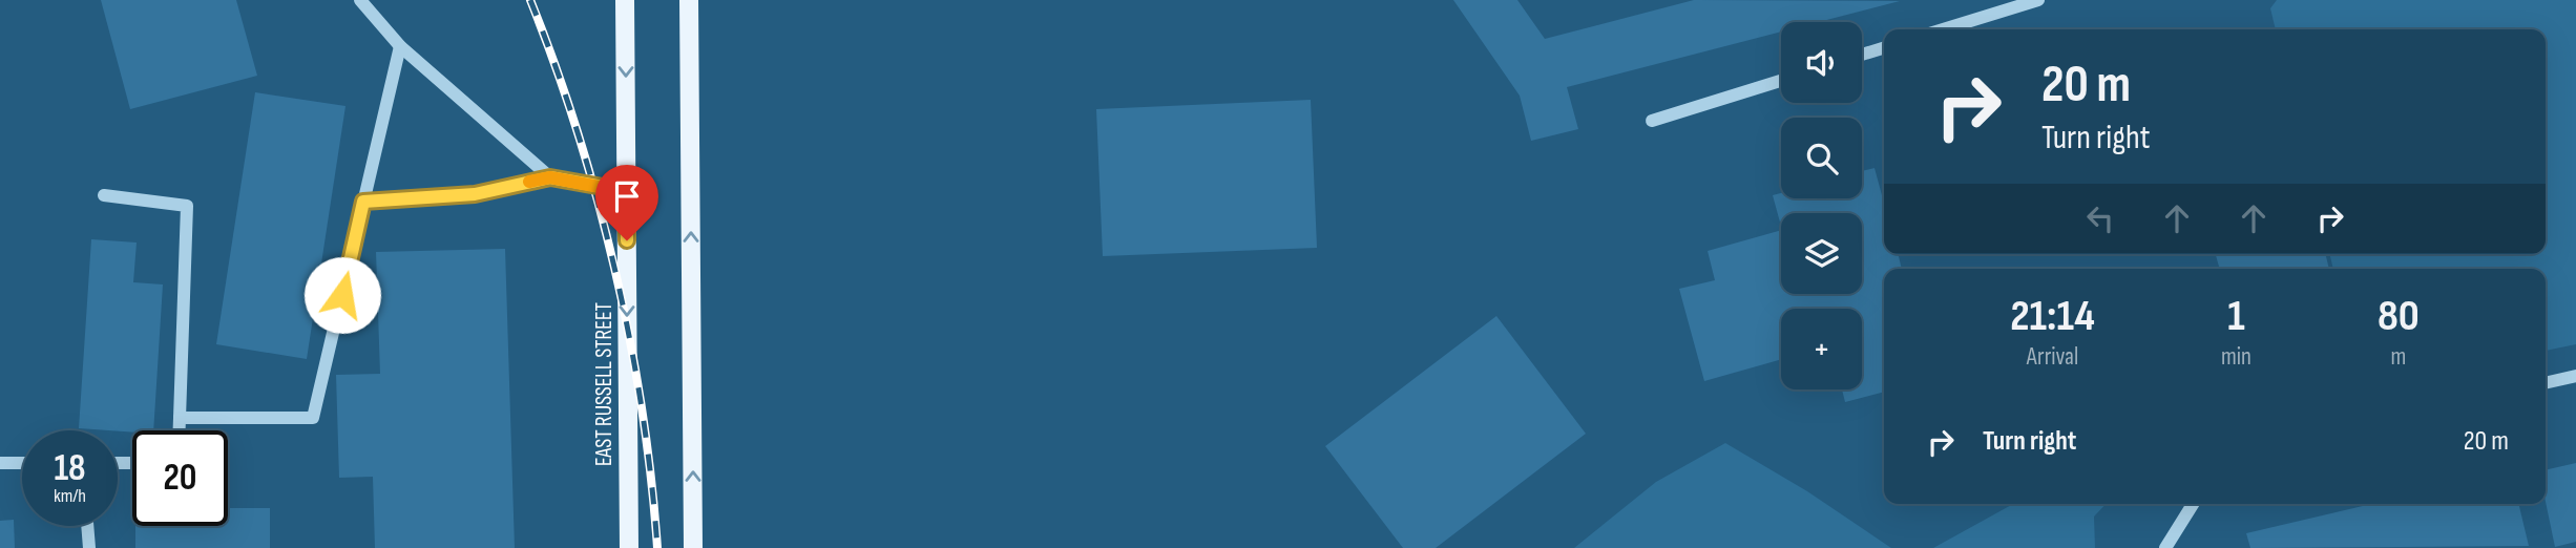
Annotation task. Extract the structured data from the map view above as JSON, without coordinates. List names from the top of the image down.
{
  "streets": {
    "main road": ["EAST RUSSELL STREET"]
  },
  "page": {
    "map_buttons": "+",
    "turn": ["20 m", "Turn right"],
    "eta": [
      "21:14",
      "Arrival",
      "1",
      "min",
      "80",
      "m"
    ],
    "list": [
      {
        "name": "Turn right",
        "value": "20 m"
      }
    ],
    "speed": "18 km/h",
    "limit": "20"
  }
}
